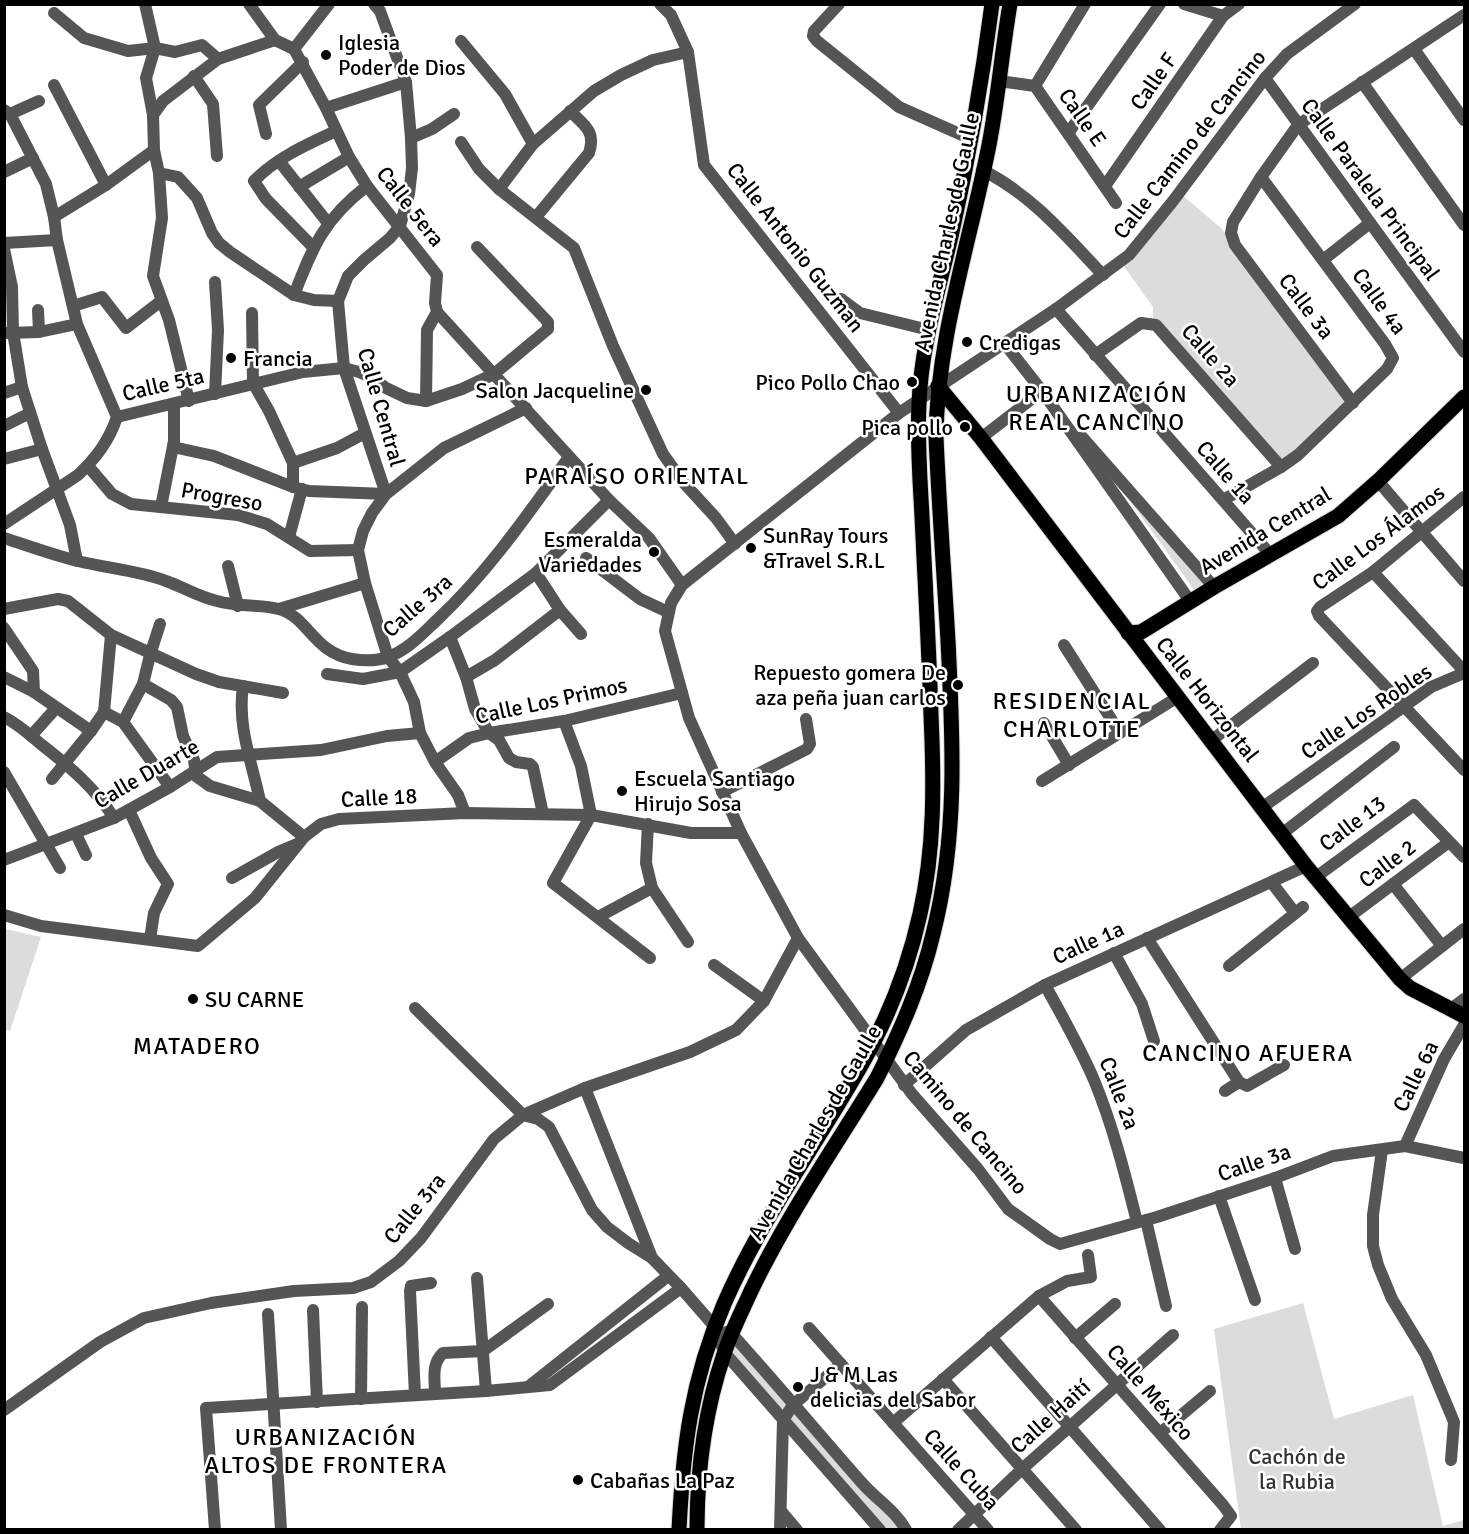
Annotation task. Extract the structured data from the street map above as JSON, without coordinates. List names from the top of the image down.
{
  "streets": {
    "main road": ["Avenida Charles de Gaulle", "Avenida Central", "Calle Horizontal"],
    "street": [
      "Calle F",
      "Calle E",
      "Calle Camino de Cancino",
      "Calle Paralela Principal",
      "Calle 5era",
      "Calle Antonio Guzman",
      "Calle 4a",
      "Calle 3a",
      "Calle 2a",
      "Calle 5ta",
      "Calle Central",
      "Calle 1a",
      "Progreso",
      "Calle Los Álamos",
      "Calle 3ra",
      "Calle Los Primos",
      "Calle Los Robles",
      "Calle Duarte",
      "Calle 18",
      "Calle 13",
      "Calle 2",
      "Calle 6a",
      "Camino de Cancino",
      "Calle México",
      "Calle Haití",
      "Calle Cuba"
    ]
  },
  "crossings": [
    ["Calle F", "Calle E"],
    ["Calle E", "Avenida Charles de Gaulle"],
    ["Calle Camino de Cancino", "Calle Paralela Principal"],
    ["Calle Camino de Cancino", "Avenida Charles de Gaulle"],
    ["Calle Camino de Cancino", "Calle 1a"],
    ["Calle Camino de Cancino", "Calle Horizontal"],
    ["Calle 5era", "Calle 5ta"],
    ["Calle 5era", "Calle Central"],
    ["Avenida Charles de Gaulle", "Calle Horizontal"],
    ["Avenida Charles de Gaulle", "Camino de Cancino"],
    ["Calle Antonio Guzman", "Camino de Cancino"],
    ["Calle 4a", "Calle 3a"],
    ["Calle 4a", "Calle 2a"],
    ["Calle 4a", "Calle 1a"],
    ["Calle 3a", "Calle 2a"],
    ["Calle 3a", "Calle 6a"],
    ["Calle 3a", "Camino de Cancino"],
    ["Calle 2a", "Calle 1a"],
    ["Calle 5ta", "Calle Central"],
    ["Calle 1a", "Avenida Central"],
    ["Calle 1a", "Calle Horizontal"],
    ["Calle 1a", "Calle 13"],
    ["Calle 1a", "Camino de Cancino"],
    ["Avenida Central", "Calle Horizontal"],
    ["Calle Los Álamos", "Calle Los Robles"],
    ["Calle 3ra", "Camino de Cancino"],
    ["Calle Horizontal", "Calle Los Robles"],
    ["Calle Horizontal", "Calle 13"],
    ["Calle Horizontal", "Calle 2"],
    ["Calle Los Primos", "Camino de Cancino"],
    ["Calle 18", "Camino de Cancino"],
    ["Calle 13", "Calle 2"],
    ["Calle México", "Calle Haití"],
    ["Calle Haití", "Calle Cuba"]
  ],
  "districts": [
    "URBANIZACIÓN REAL CANCINO",
    "PARAÍSO ORIENTAL",
    "RESIDENCIAL CHARLOTTE",
    "MATADERO",
    "CANCINO AFUERA",
    "URBANIZACIÓN ALTOS DE FRONTERA"
  ],
  "parks": ["Cachón de la Rubia"],
  "places": [
    "Iglesia Poder de Dios",
    "Credigas",
    "Francia",
    "Pico Pollo Chao",
    "Salon Jacqueline",
    "Pica pollo",
    "SunRay Tours &Travel S.R.L",
    "Esmeralda Variedades",
    "Repuesto gomera De aza peña juan carlos",
    "Escuela Santiago Hirujo Sosa",
    "SU CARNE",
    "J & M Las delicias del Sabor",
    "Cabañas La Paz"
  ]
}
